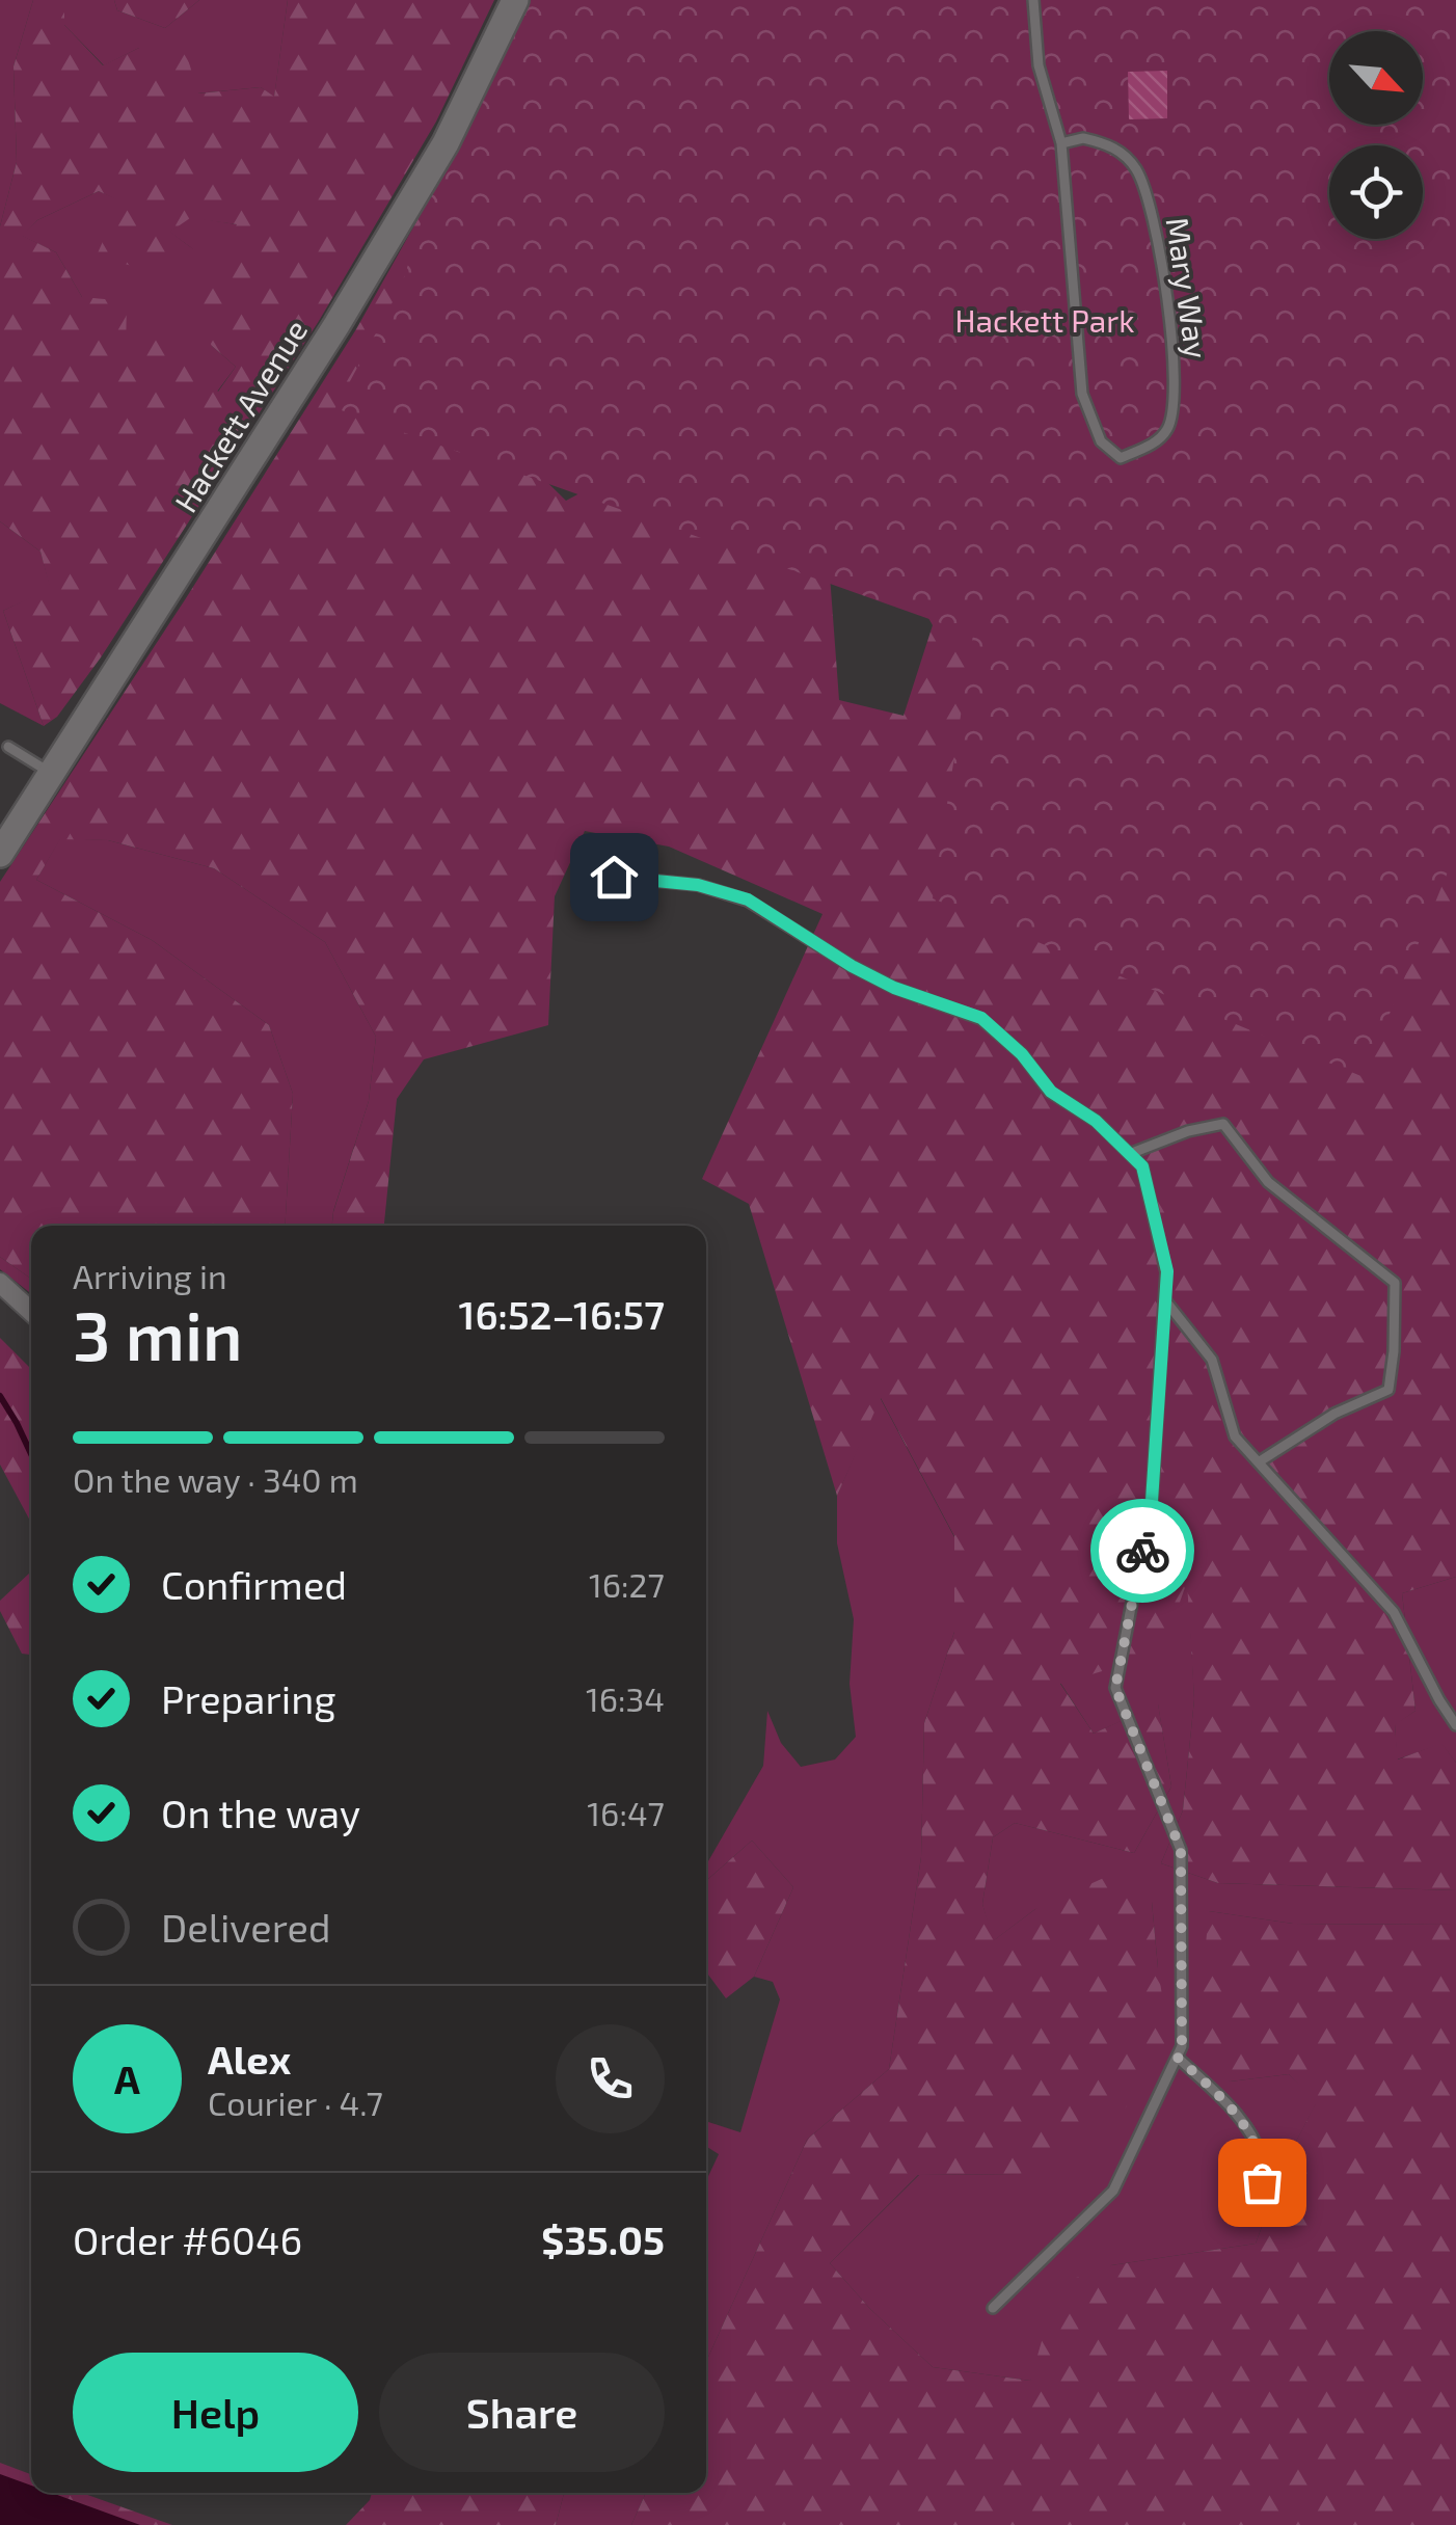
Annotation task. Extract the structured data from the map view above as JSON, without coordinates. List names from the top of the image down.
{
  "streets": {
    "main road": ["Hackett Avenue"],
    "lane": ["Mary Way"]
  },
  "parks": ["Hackett Park"],
  "north": "bottom right",
  "page": {
    "heading": ["3 min", "Arriving in", "16:52–16:57"],
    "panel": [
      "Alex",
      "Courier · 4.7",
      "Order #6046",
      "$35.05"
    ],
    "bar": "On the way · 340 m",
    "list": [
      ["Confirmed", "16:27"],
      ["Preparing", "16:34"],
      ["On the way", "16:47"],
      "Delivered"
    ],
    "round": "A",
    "buttons": ["Help", "Share"]
  }
}
